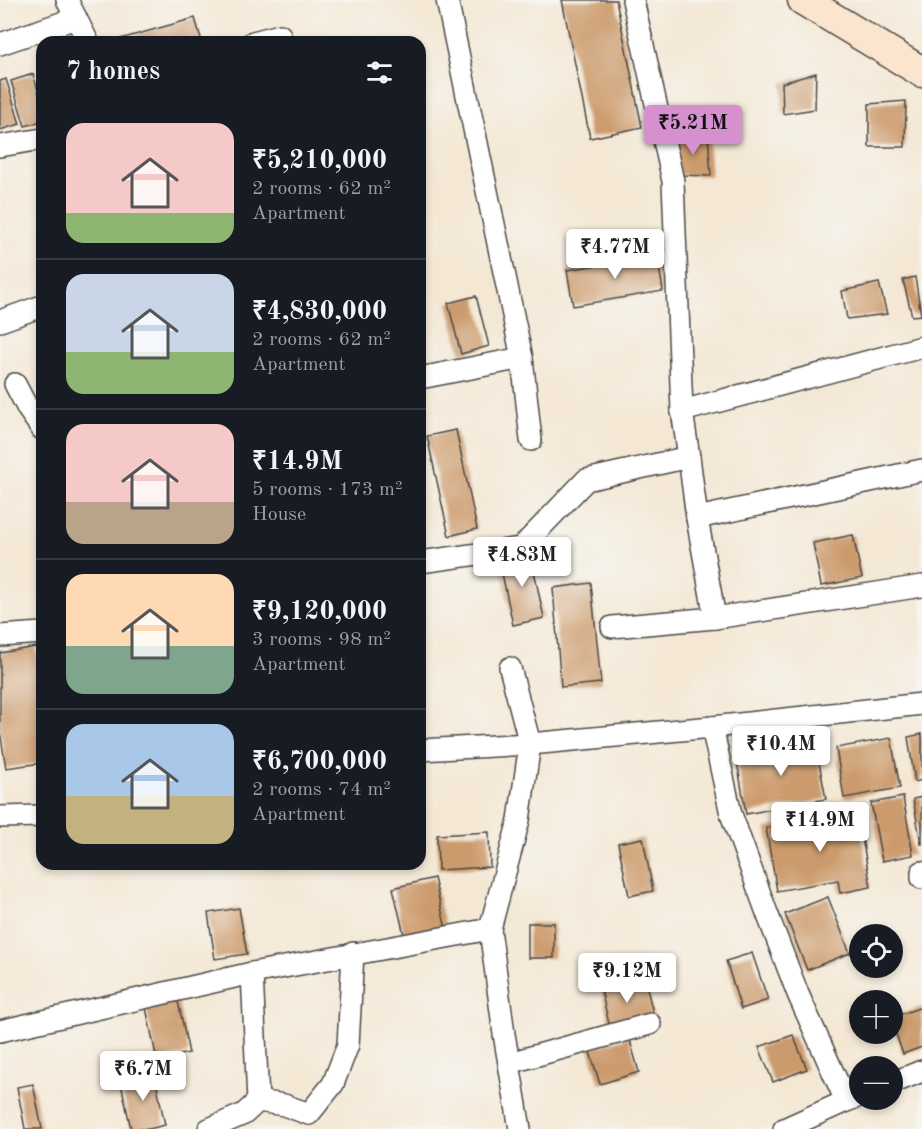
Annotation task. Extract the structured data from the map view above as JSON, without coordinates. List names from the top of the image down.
{
  "page": {
    "heading": "7 homes",
    "price": [
      "₹5.21M",
      "₹4.77M",
      "₹4.83M",
      "₹10.4M",
      "₹14.9M",
      "₹9.12M",
      "₹6.7M"
    ],
    "list": [
      {
        "name": "₹5,210,000",
        "note": "2 rooms · 62 m² · Apartment"
      },
      {
        "name": "₹4,830,000",
        "note": "2 rooms · 62 m² · Apartment"
      },
      {
        "name": "₹14.9M",
        "note": "5 rooms · 173 m² · House"
      },
      {
        "name": "₹9,120,000",
        "note": "3 rooms · 98 m² · Apartment"
      },
      {
        "name": "₹6,700,000",
        "note": "2 rooms · 74 m² · Apartment"
      }
    ],
    "map_buttons": ["+", "−"]
  }
}
